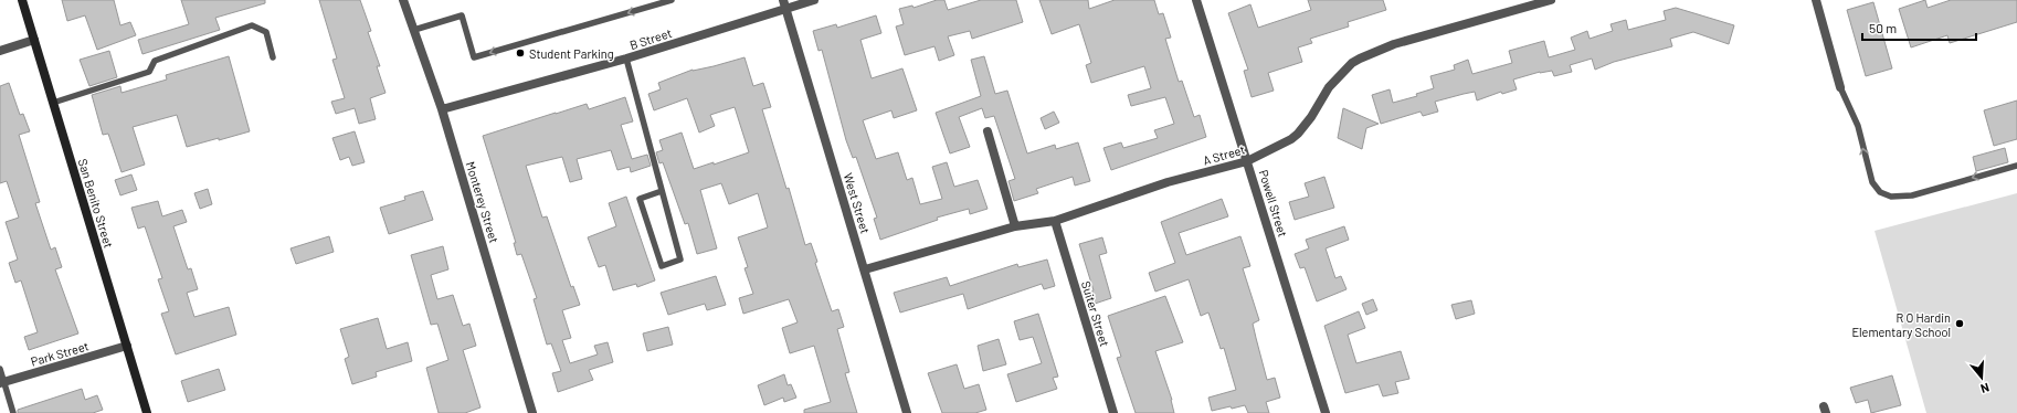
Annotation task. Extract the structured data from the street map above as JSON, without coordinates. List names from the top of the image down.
{
  "streets": {
    "main road": ["San Benito Street"],
    "street": [
      "B Street",
      "A Street",
      "Monterey Street",
      "West Street",
      "Powell Street",
      "Suiter Street",
      "Park Street"
    ]
  },
  "crossings": [
    ["B Street", "Monterey Street"],
    ["B Street", "West Street"],
    ["A Street", "West Street"],
    ["A Street", "Powell Street"],
    ["A Street", "Suiter Street"],
    ["San Benito Street", "Park Street"]
  ],
  "places": ["Student Parking", "R O Hardin Elementary School"],
  "scale_bar": "50 m",
  "north": "bottom"
}
